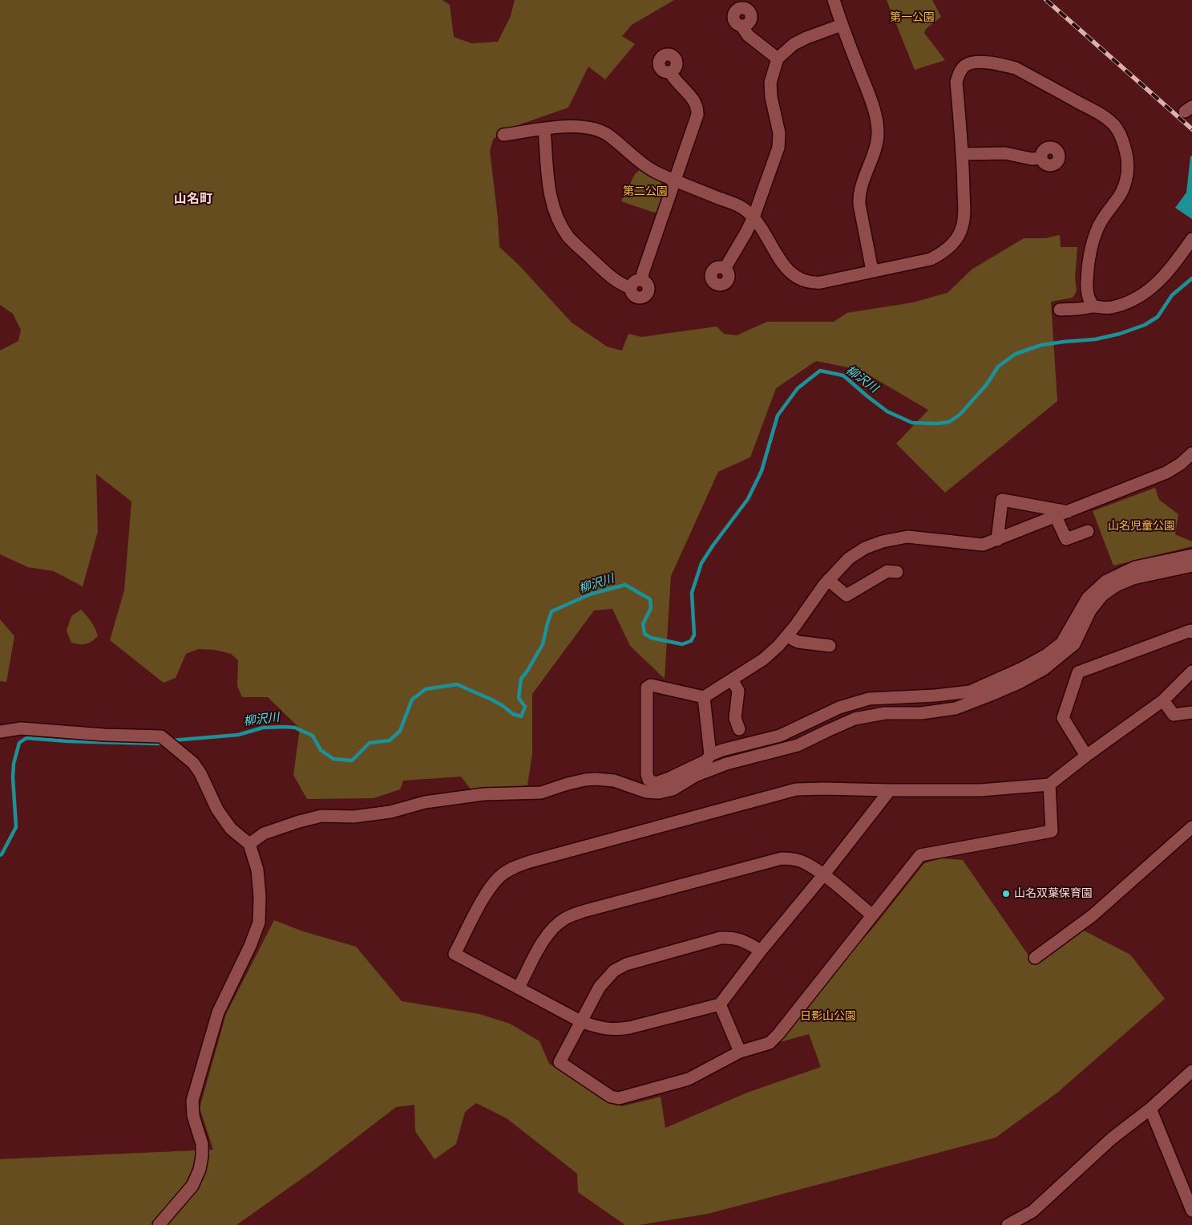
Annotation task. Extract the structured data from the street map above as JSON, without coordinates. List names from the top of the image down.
{
  "districts": ["山名町"],
  "water": ["柳沢川"],
  "parks": [
    "第一公園",
    "第二公園",
    "山名児童公園",
    "日影山公園"
  ],
  "places": ["山名双葉保育園"]
}
